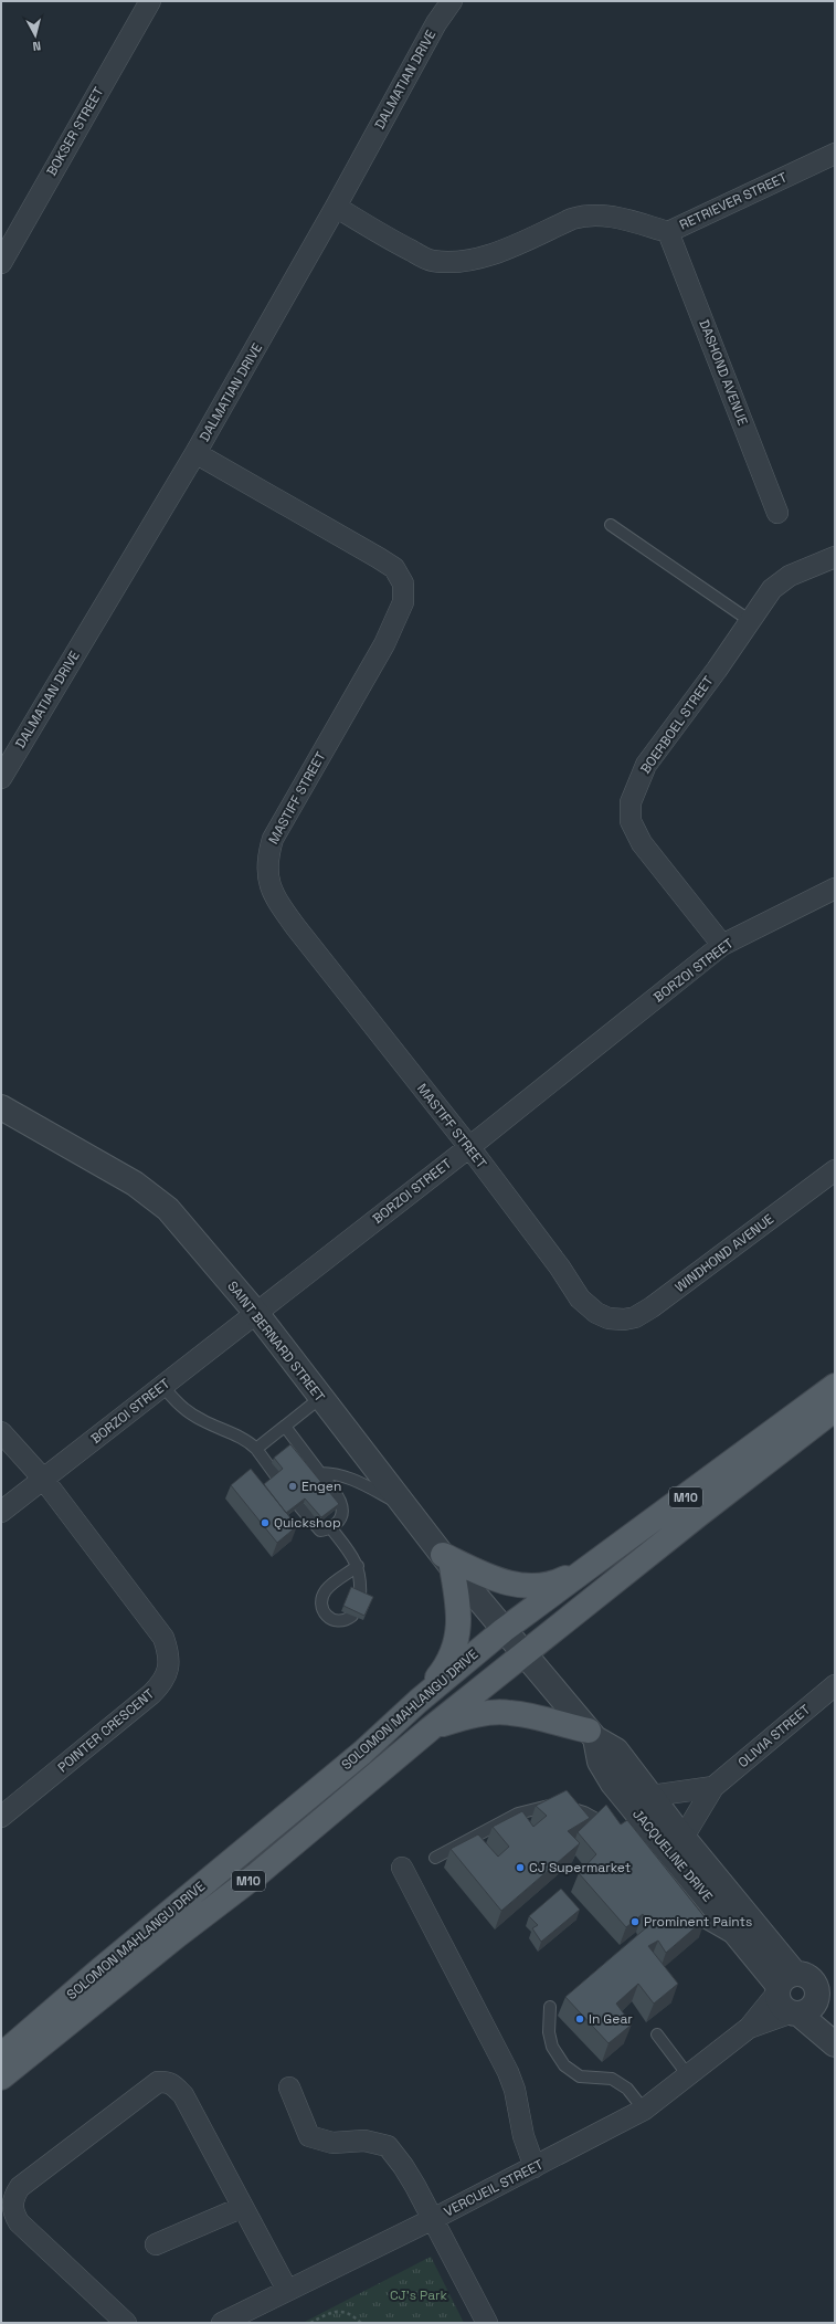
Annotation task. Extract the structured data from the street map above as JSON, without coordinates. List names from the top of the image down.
{
  "streets": {
    "main road": ["M10", "SOLOMON MAHLANGU DRIVE"],
    "street": [
      "DALMATIAN DRIVE",
      "BOKSER STREET",
      "RETRIEVER STREET",
      "DASHOND AVENUE",
      "BOERBOEL STREET",
      "MASTIFF STREET",
      "BORZOI STREET",
      "WINDHOND AVENUE",
      "SAINT BERNARD STREET",
      "POINTER CRESCENT",
      "OLIVIA STREET",
      "JACQUELINE DRIVE",
      "VERCUEIL STREET"
    ]
  },
  "crossings": [
    ["DALMATIAN DRIVE", "RETRIEVER STREET"],
    ["DALMATIAN DRIVE", "MASTIFF STREET"],
    ["RETRIEVER STREET", "DASHOND AVENUE"],
    ["BOERBOEL STREET", "BORZOI STREET"],
    ["MASTIFF STREET", "BORZOI STREET"],
    ["MASTIFF STREET", "WINDHOND AVENUE"],
    ["BORZOI STREET", "SAINT BERNARD STREET"],
    ["BORZOI STREET", "POINTER CRESCENT"],
    ["SAINT BERNARD STREET", "SOLOMON MAHLANGU DRIVE"],
    ["SAINT BERNARD STREET", "JACQUELINE DRIVE"],
    ["SOLOMON MAHLANGU DRIVE", "JACQUELINE DRIVE"],
    ["OLIVIA STREET", "JACQUELINE DRIVE"],
    ["JACQUELINE DRIVE", "VERCUEIL STREET"]
  ],
  "parks": ["CJ's Park"],
  "places": [
    "Engen",
    "Quickshop",
    "CJ Supermarket",
    "Prominent Paints",
    "In Gear"
  ],
  "north": "bottom"
}
